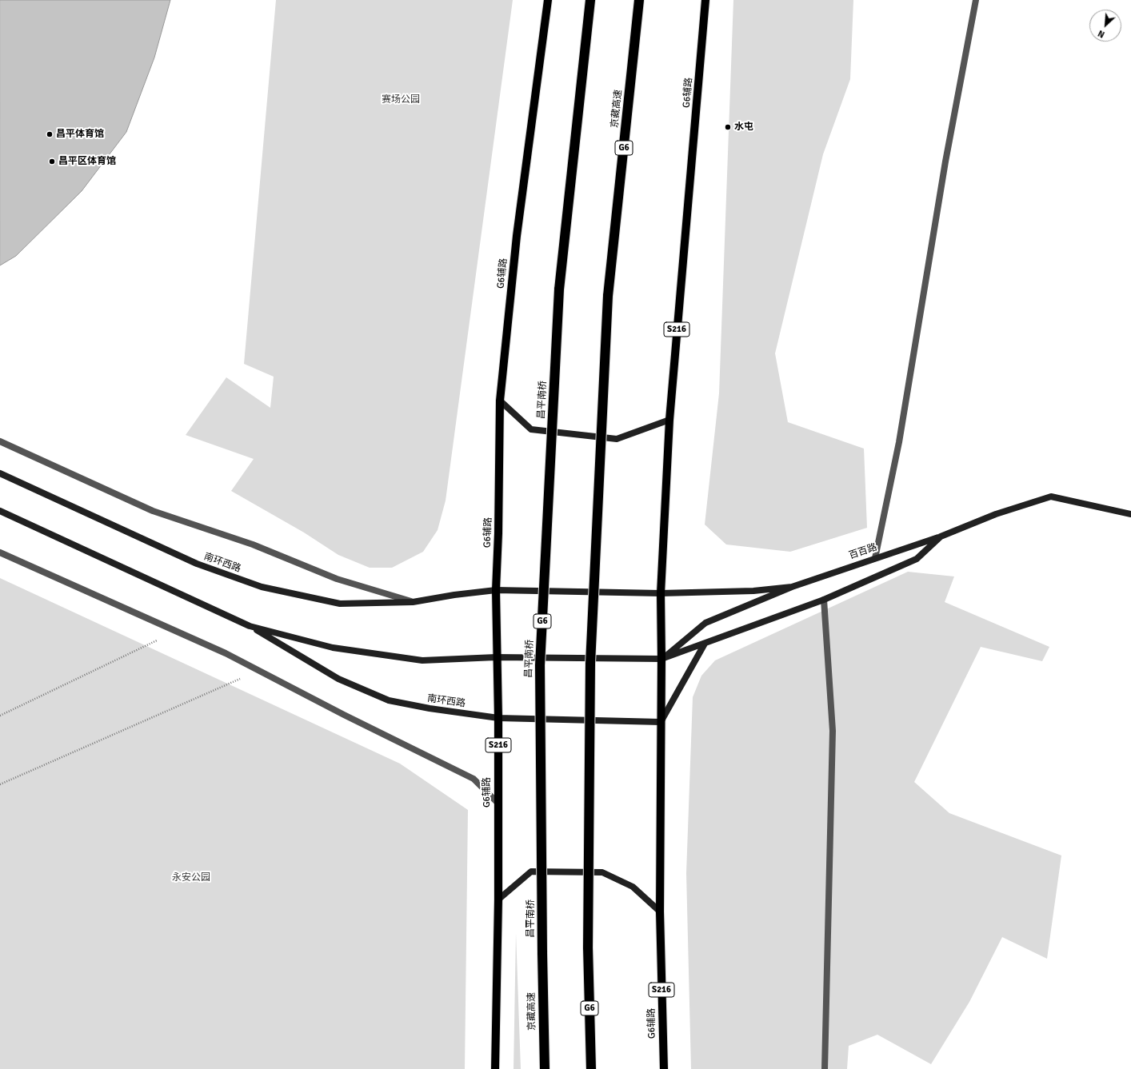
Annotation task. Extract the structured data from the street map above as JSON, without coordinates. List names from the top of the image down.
{
  "streets": {
    "highway": ["京藏高速", "G6", "昌平南桥"],
    "main road": [
      "G6辅路",
      "S216",
      "百百路",
      "南环西路"
    ]
  },
  "crossings": [
    ["G6辅路", "百百路"],
    ["G6辅路", "南环西路"],
    ["京藏高速", "昌平南桥"],
    ["百百路", "南环西路"]
  ],
  "parks": ["赛场公园", "永安公园"],
  "places": ["水屯", "昌平体育馆", "昌平区体育馆"],
  "north": "bottom left"
}
